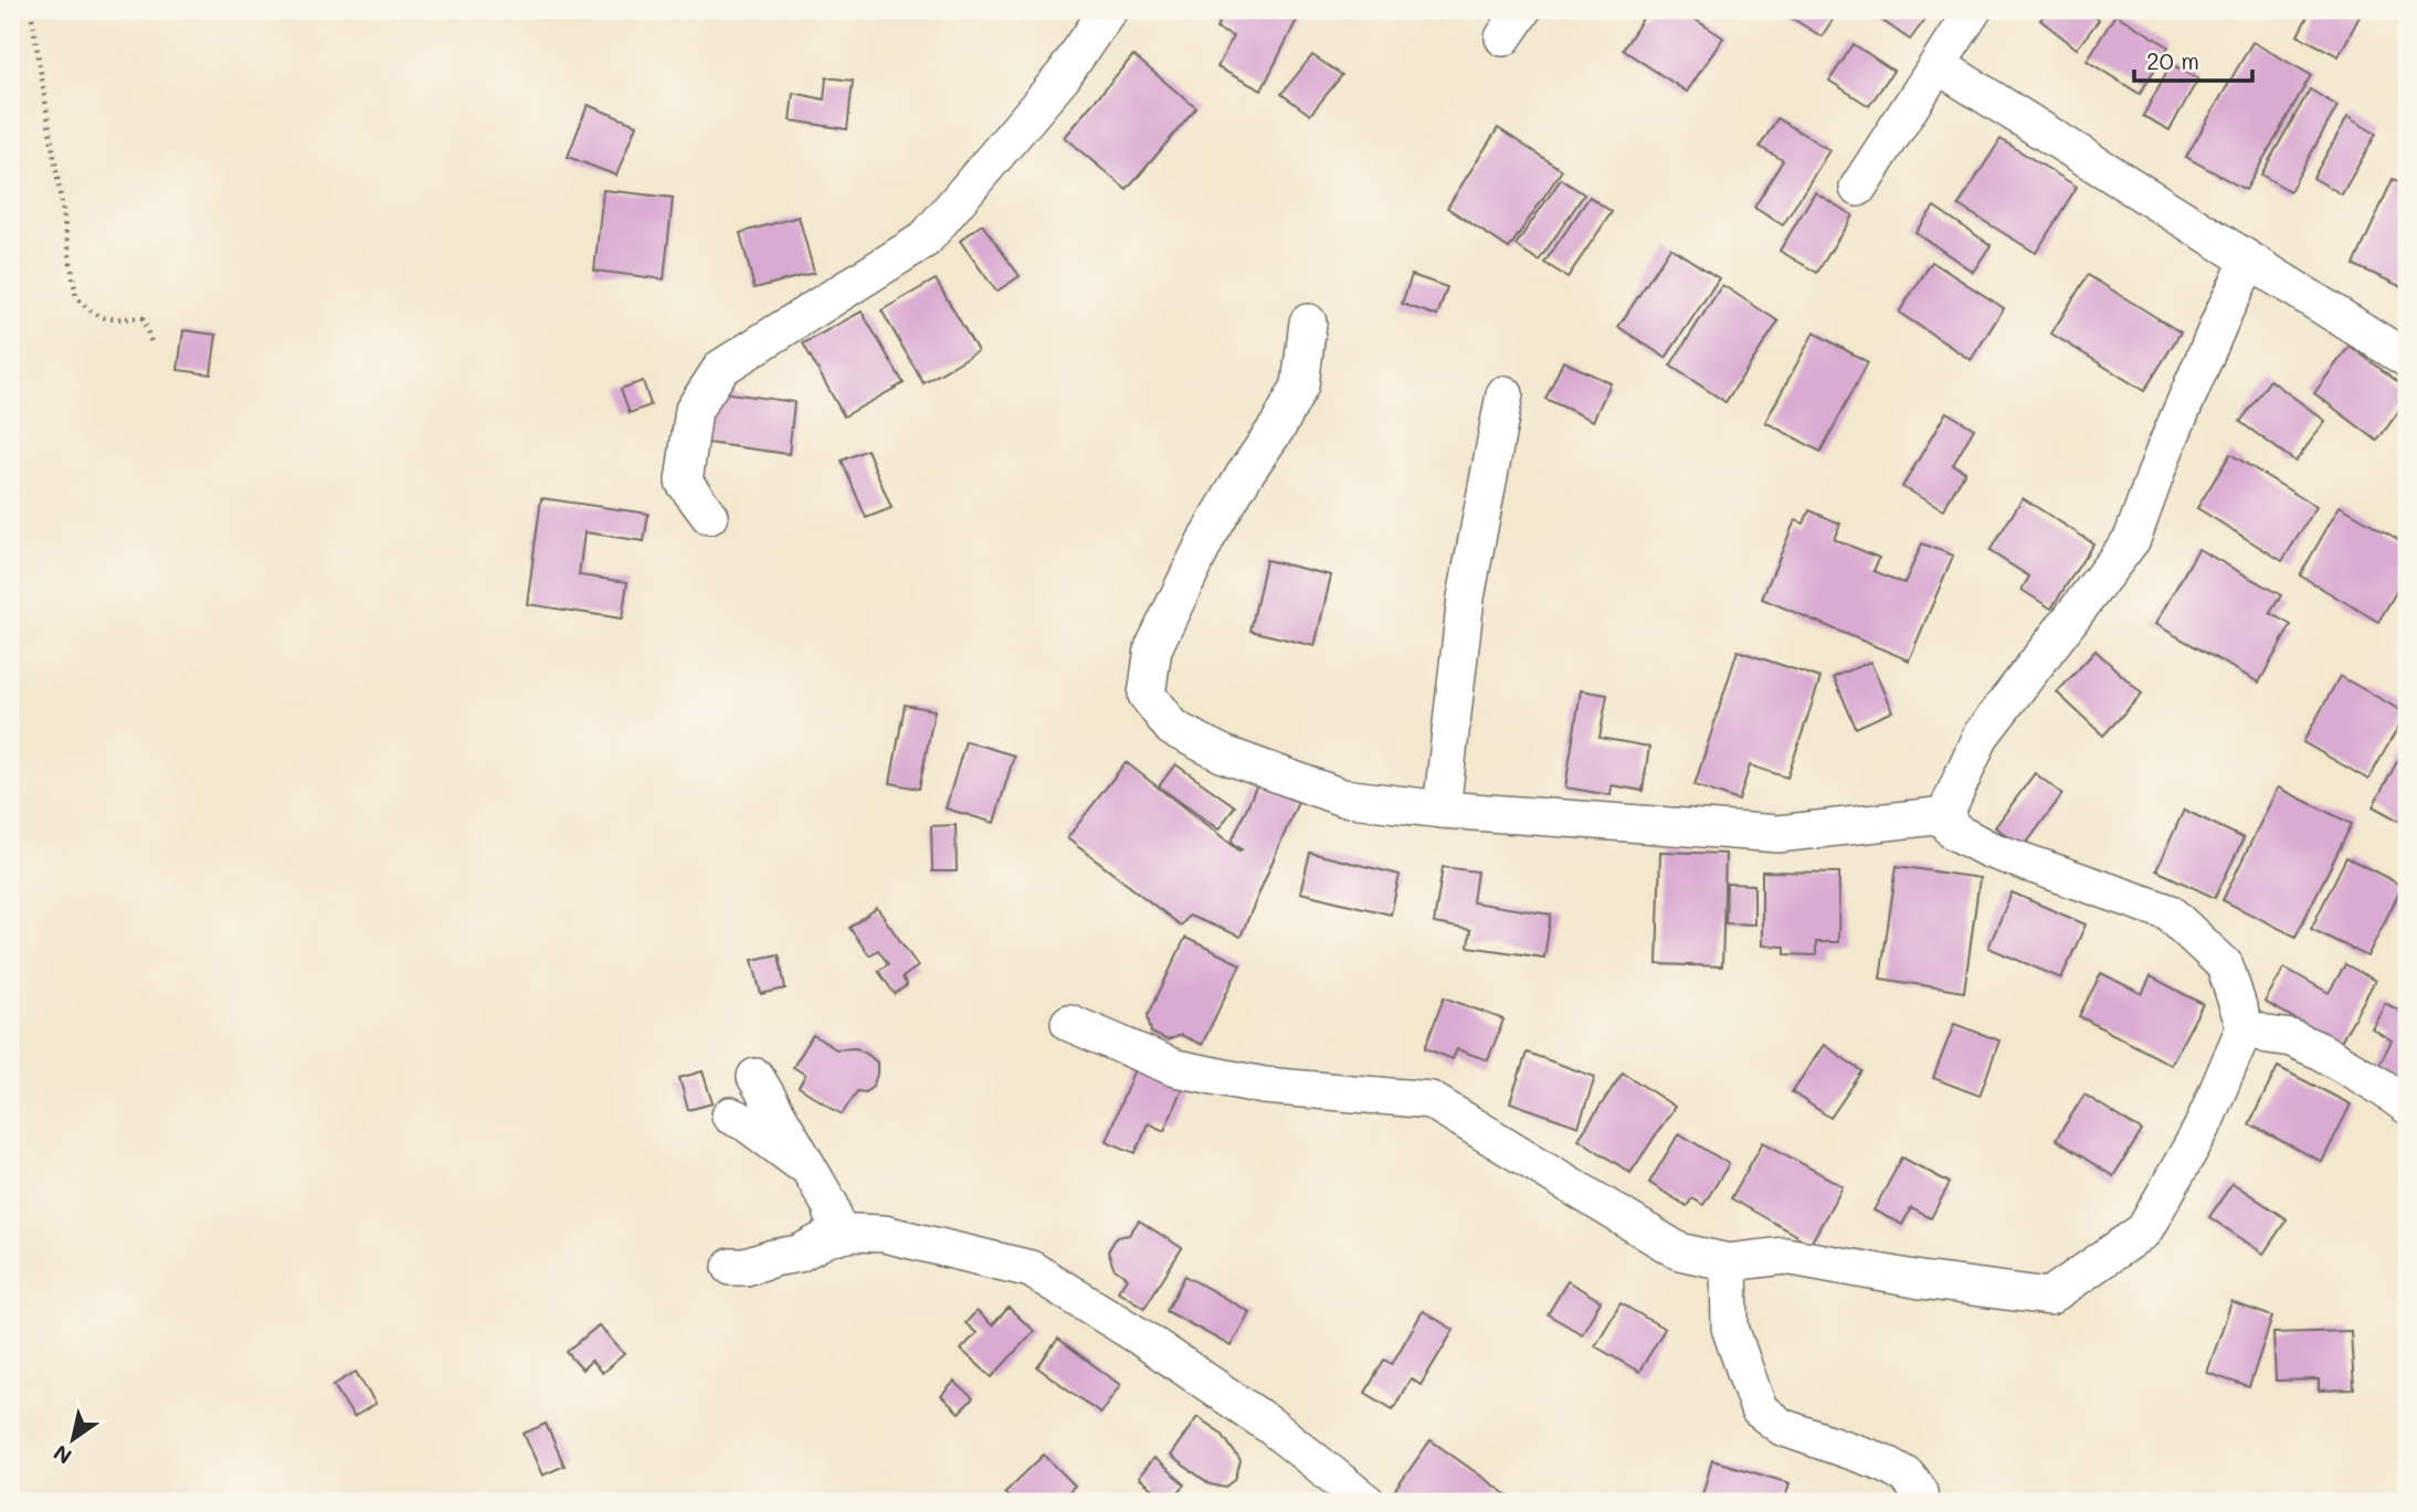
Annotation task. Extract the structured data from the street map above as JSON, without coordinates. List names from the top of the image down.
{
  "scale_bar": "20 m",
  "north": "bottom left"
}
